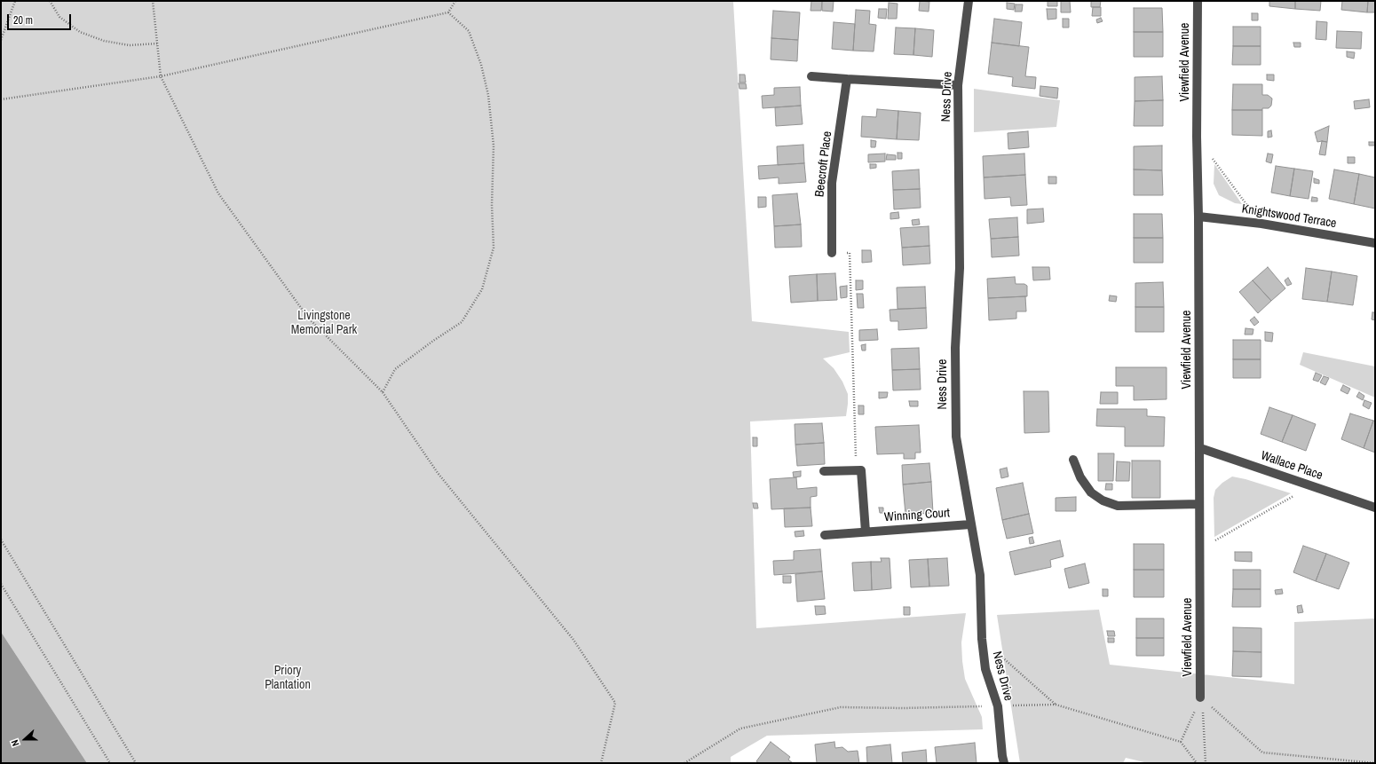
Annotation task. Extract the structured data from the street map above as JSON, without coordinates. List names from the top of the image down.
{
  "streets": {
    "street": [
      "Viewfield Avenue",
      "Ness Drive",
      "Beecroft Place",
      "Knightswood Terrace",
      "Wallace Place",
      "Winning Court"
    ]
  },
  "crossings": [
    ["Viewfield Avenue", "Knightswood Terrace"],
    ["Viewfield Avenue", "Wallace Place"],
    ["Ness Drive", "Winning Court"]
  ],
  "parks": ["Livingstone Memorial Park", "Priory Plantation"],
  "scale_bar": "20 m",
  "north": "left"
}
